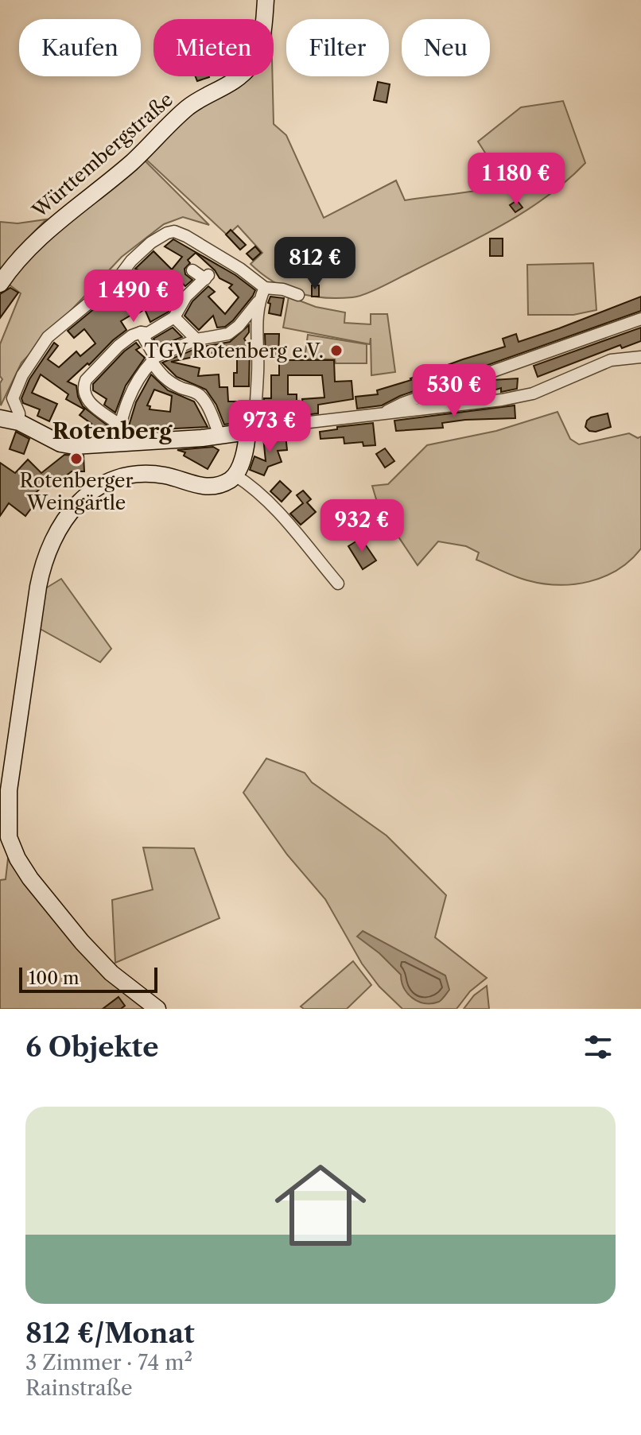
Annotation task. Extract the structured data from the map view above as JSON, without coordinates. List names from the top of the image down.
{
  "streets": {
    "street": ["Württembergstraße"]
  },
  "districts": ["Rotenberg"],
  "places": ["TGV Rotenberg e.V.", "Rotenberger Weingärtle"],
  "scale_bar": "100 m",
  "page": {
    "chip": [
      "Kaufen",
      "Mieten",
      "Filter",
      "Neu"
    ],
    "price": [
      "1 180 €",
      "812 €",
      "1 490 €",
      "530 €",
      "973 €",
      "932 €"
    ],
    "scale": "100 m",
    "heading": "6 Objekte",
    "list": [
      {
        "name": "812 €/Monat",
        "note": "3 Zimmer · 74 m² · Rainstraße"
      }
    ]
  }
}
